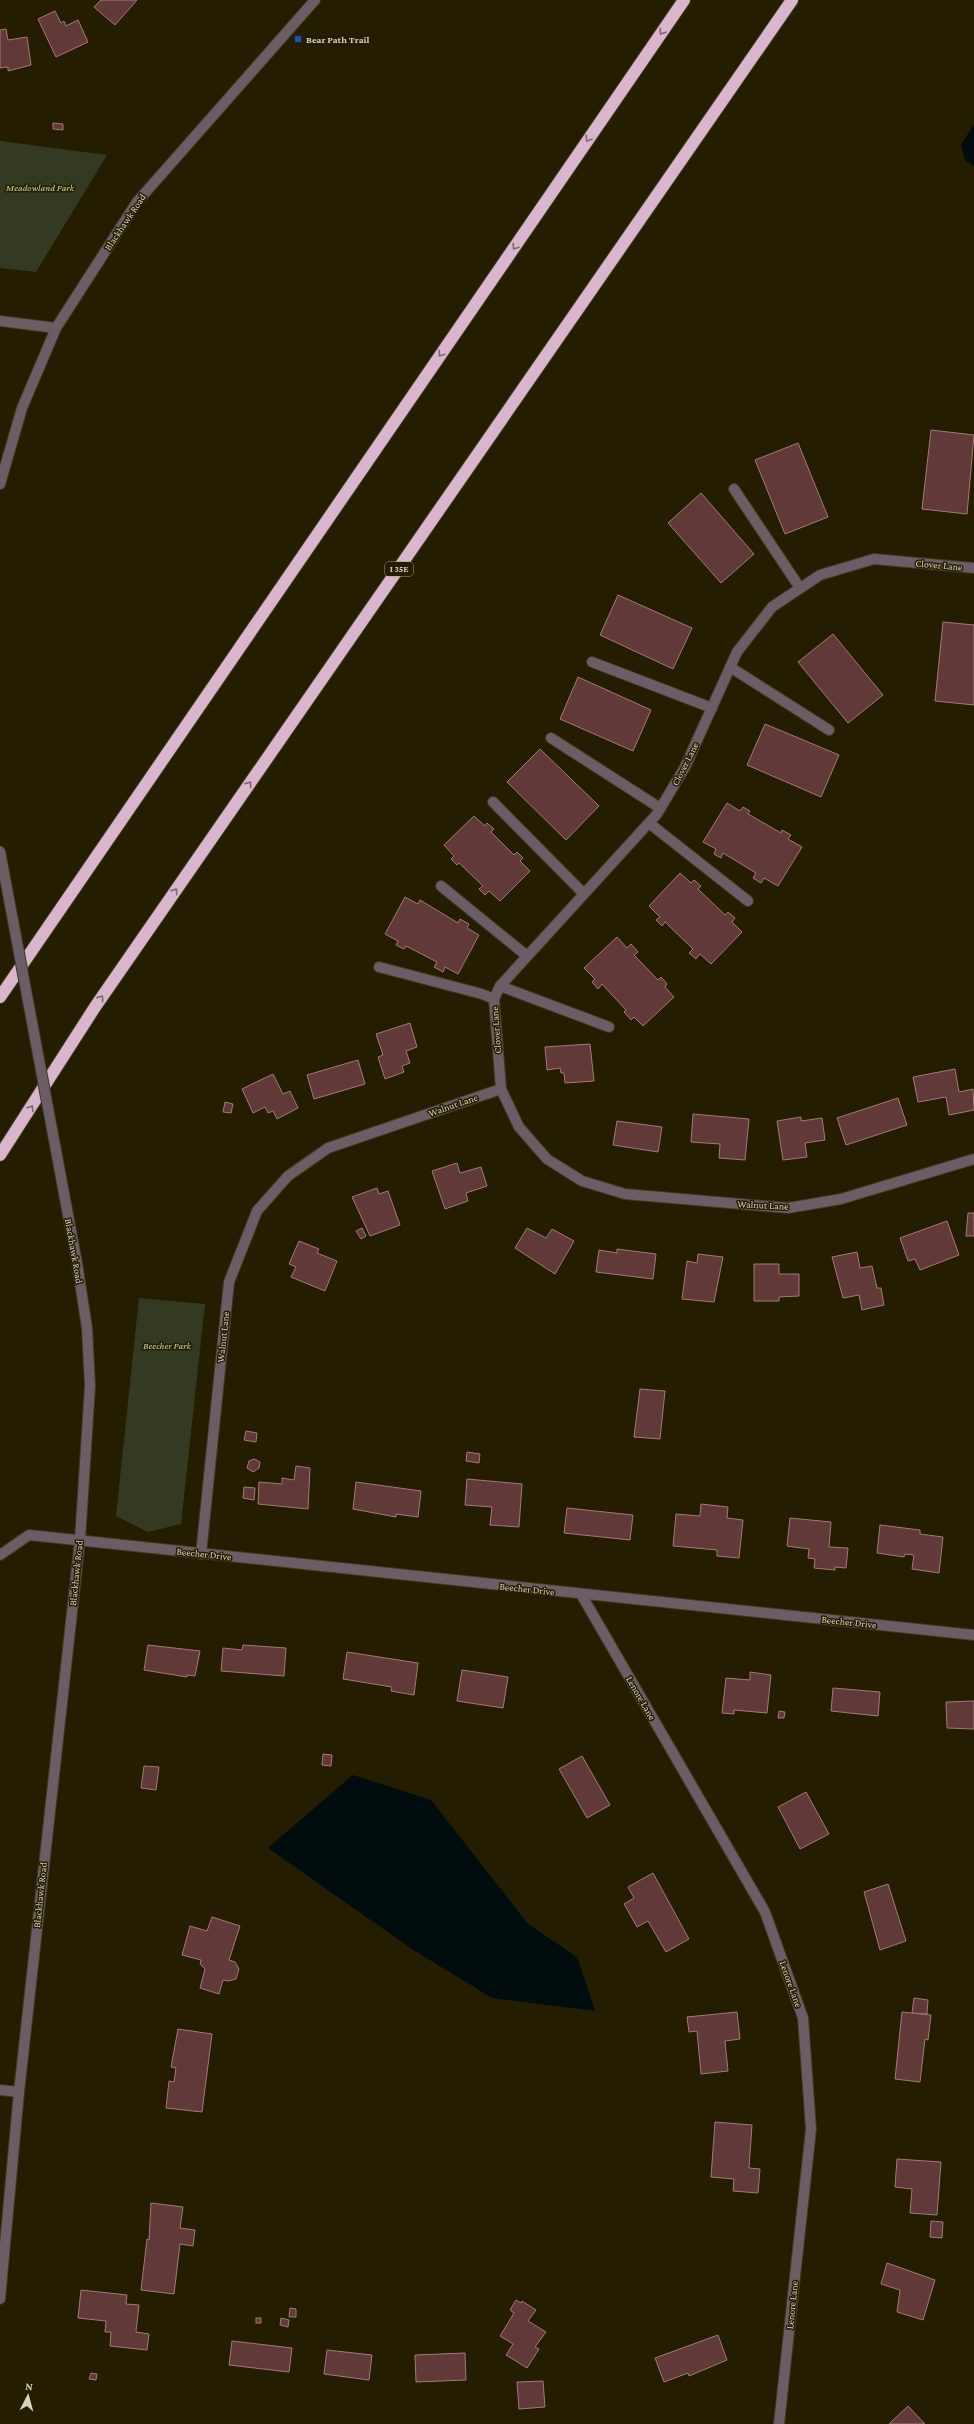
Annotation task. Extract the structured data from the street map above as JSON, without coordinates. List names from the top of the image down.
{
  "streets": {
    "highway": ["I 35E"],
    "street": [
      "Blackhawk Road",
      "Clover Lane",
      "Walnut Lane",
      "Beecher Drive",
      "Lenore Lane"
    ]
  },
  "crossings": [
    ["Blackhawk Road", "Beecher Drive"],
    ["Clover Lane", "Walnut Lane"],
    ["Walnut Lane", "Beecher Drive"],
    ["Beecher Drive", "Lenore Lane"]
  ],
  "parks": ["Meadowland Park", "Beecher Park"],
  "places": {
    "transit": ["Bear Path Trail"]
  },
  "north": "top"
}
